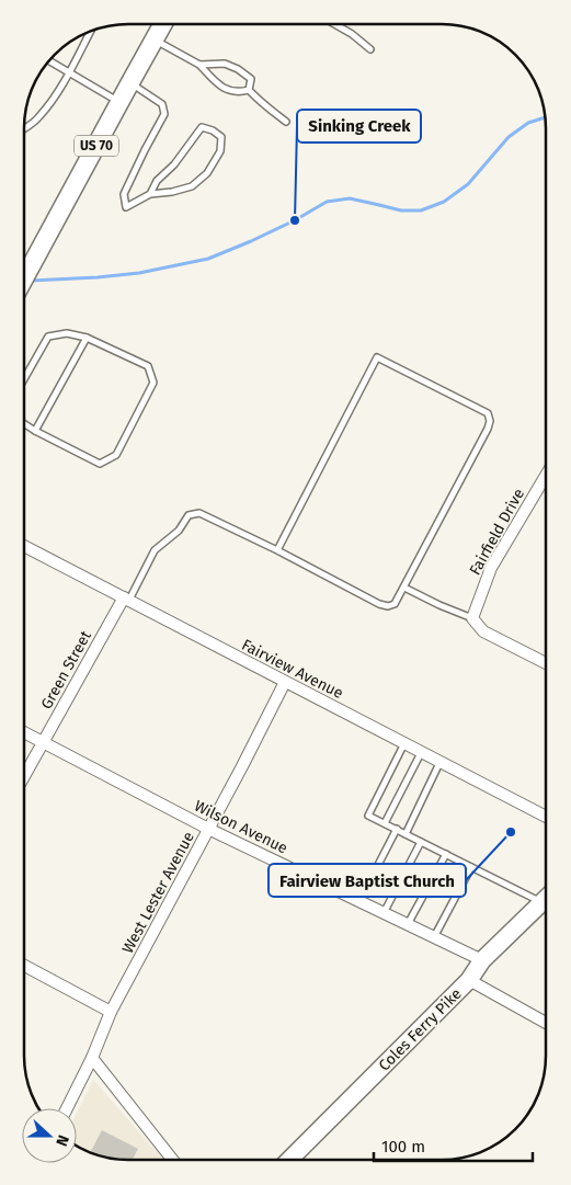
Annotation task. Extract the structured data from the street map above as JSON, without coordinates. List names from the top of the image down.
{
  "streets": {
    "main road": ["US 70"],
    "street": [
      "Fairfield Drive",
      "Fairview Avenue",
      "Green Street",
      "Wilson Avenue",
      "West Lester Avenue",
      "Coles Ferry Pike"
    ]
  },
  "crossings": [
    ["Fairview Avenue", "Green Street"],
    ["Fairview Avenue", "West Lester Avenue"],
    ["Green Street", "Wilson Avenue"],
    ["Wilson Avenue", "West Lester Avenue"],
    ["Wilson Avenue", "Coles Ferry Pike"]
  ],
  "places": ["Sinking Creek", "Fairview Baptist Church"],
  "scale_bar": "100 m",
  "north": "right"
}
